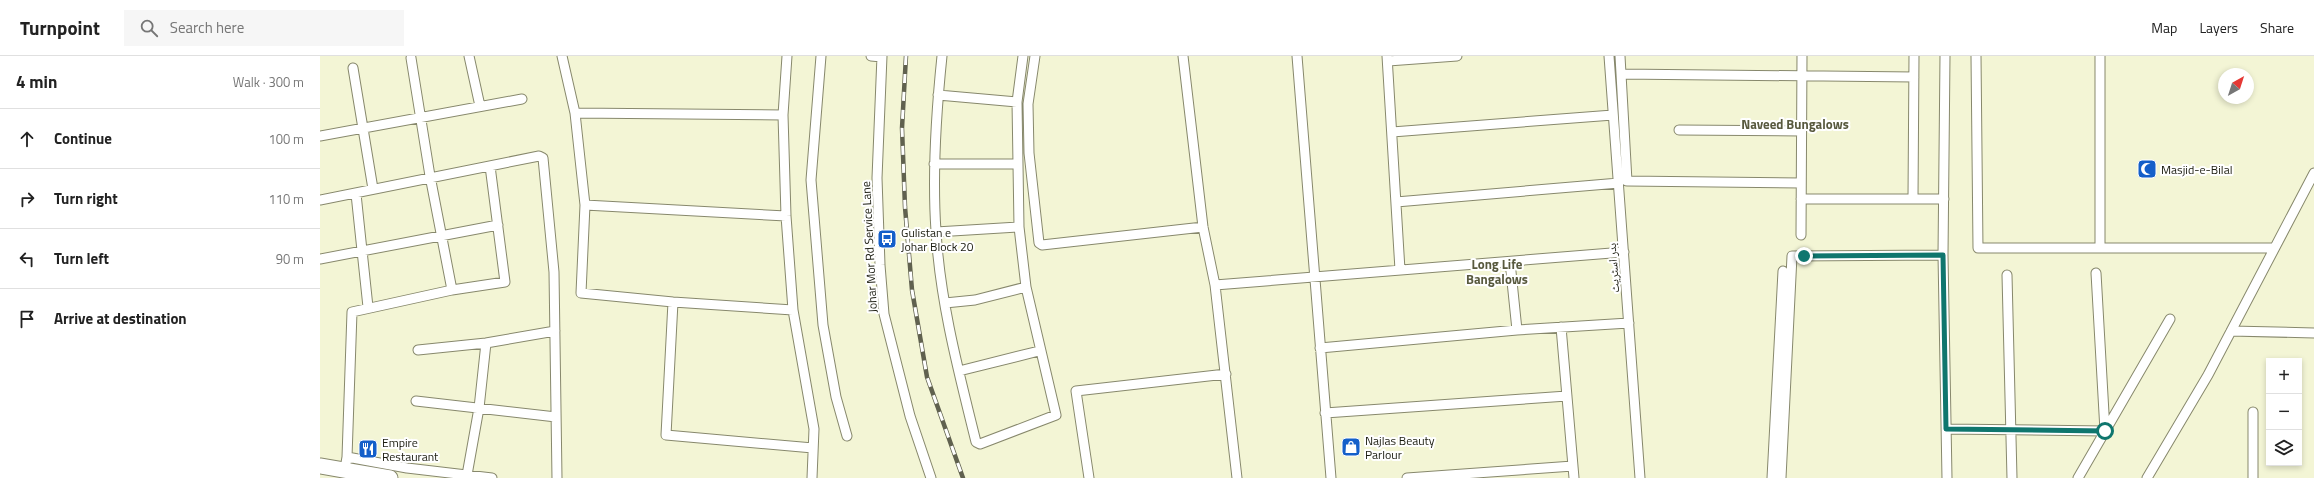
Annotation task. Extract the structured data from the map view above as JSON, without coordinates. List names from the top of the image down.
{
  "streets": {
    "street": ["Johar Mor Rd Service Lane", "بدر اسٹریٹ"]
  },
  "districts": ["Naveed Bungalows", "Long Life Bangalows"],
  "places": {
    "mosque": ["Masjid-e-Bilal"],
    "bus stop": ["Gulistan e Johar Block 20"],
    "shop": ["Najlas Beauty Parlour"],
    "restaurant": ["Empire Restaurant"]
  },
  "north": "top right",
  "page": {
    "header": "Turnpoint",
    "search": "Search here",
    "nav": ["Map", "Layers", "Share"],
    "heading": ["4 min", "Walk · 300 m"],
    "list": [
      ["Continue", "100 m"],
      ["Turn right", "110 m"],
      ["Turn left", "90 m"],
      "Arrive at destination"
    ],
    "map_buttons": ["+", "−"]
  }
}
